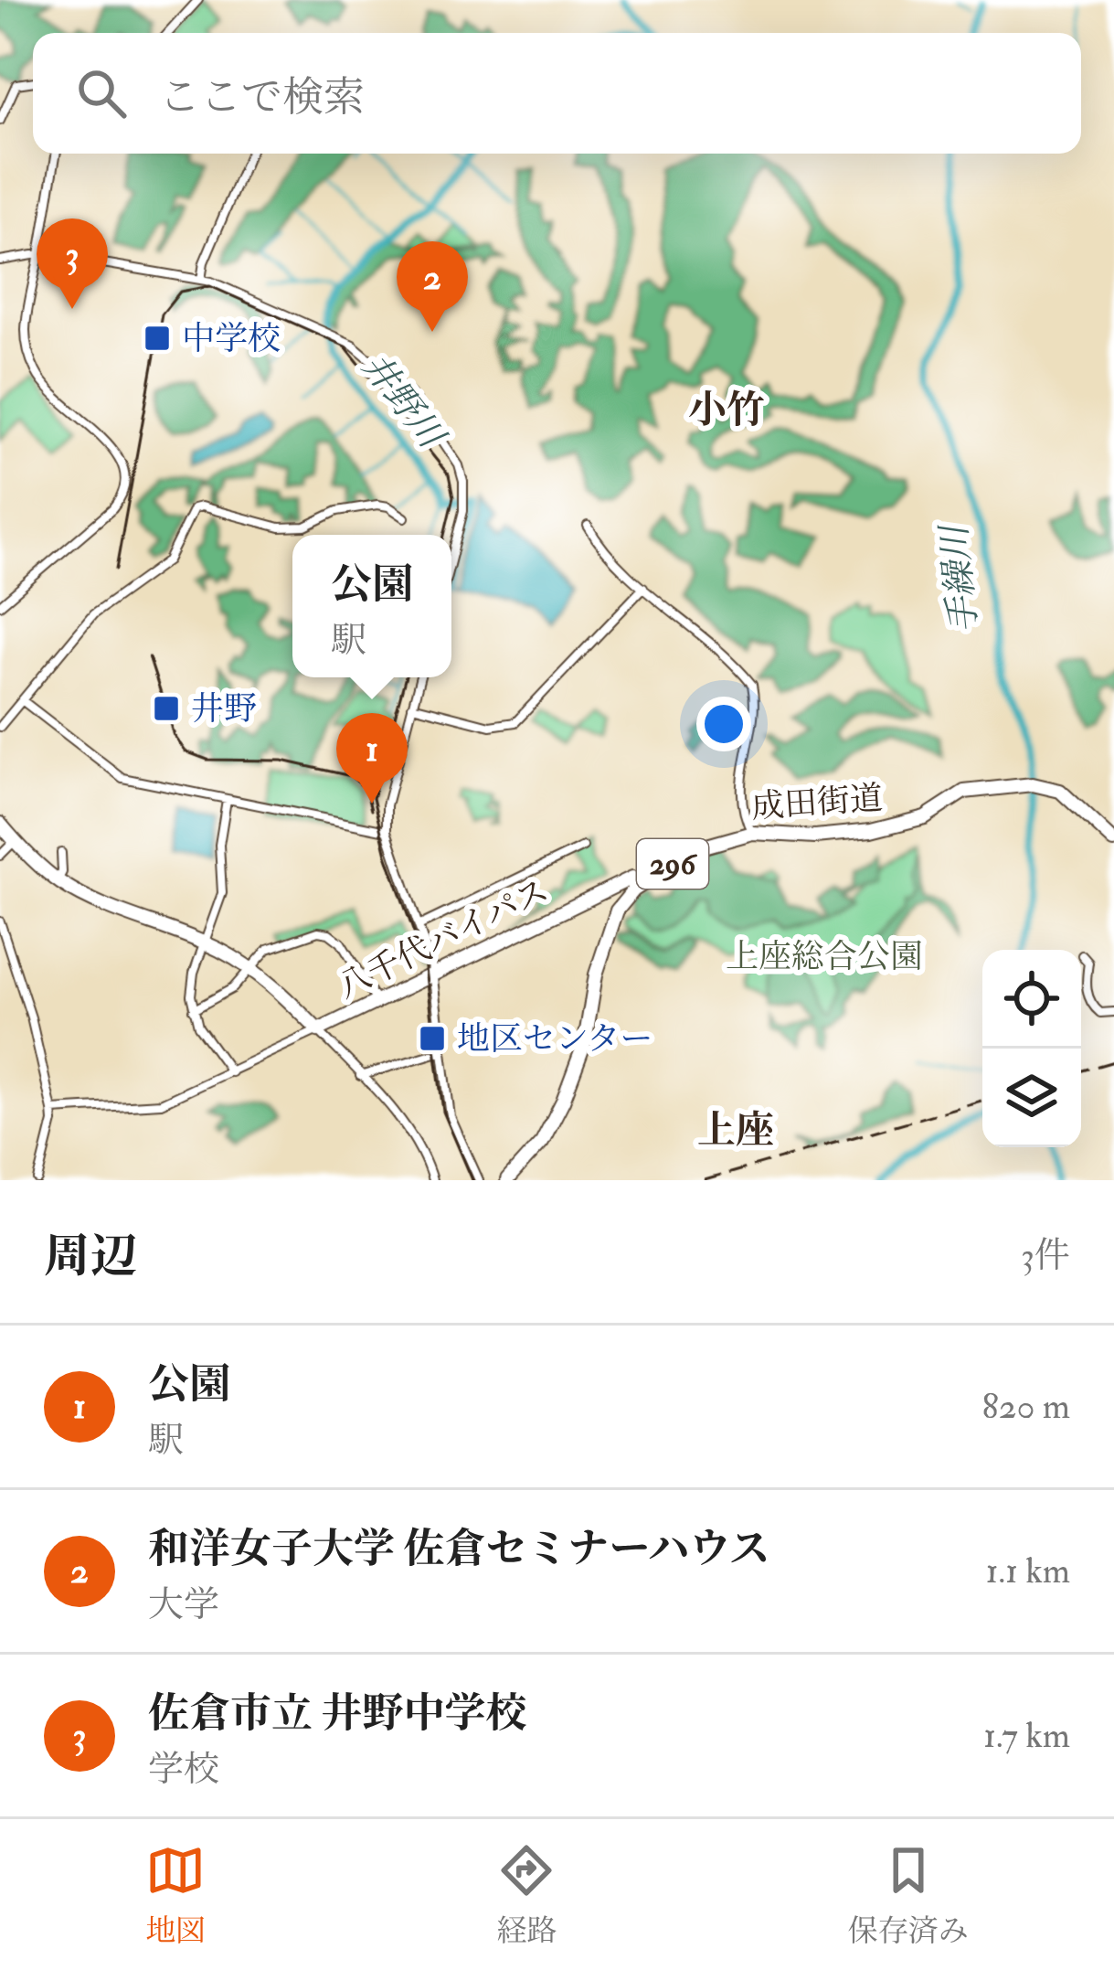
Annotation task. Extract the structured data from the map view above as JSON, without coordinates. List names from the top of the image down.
{
  "streets": {
    "highway": ["成田街道", "296", "八千代バイパス"]
  },
  "crossings": [
    ["成田街道", "八千代バイパス"]
  ],
  "districts": ["小竹", "上座"],
  "water": ["井野川", "手繰川"],
  "parks": ["上座総合公園"],
  "places": {
    "transit": ["中学校", "井野", "地区センター"]
  },
  "page": {
    "search": "ここで検索",
    "pins": ["3", "2", "1"],
    "popup": ["公園", "駅"],
    "heading": ["周辺", "3件"],
    "list": [
      {
        "mark": "1",
        "name": "公園",
        "note": "駅",
        "value": "820 m"
      },
      {
        "mark": "2",
        "name": "和洋女子大学 佐倉セミナーハウス",
        "note": "大学",
        "value": "1.1 km"
      },
      {
        "mark": "3",
        "name": "佐倉市立 井野中学校",
        "note": "学校",
        "value": "1.7 km"
      }
    ],
    "nav": ["地図", "経路", "保存済み"]
  }
}
